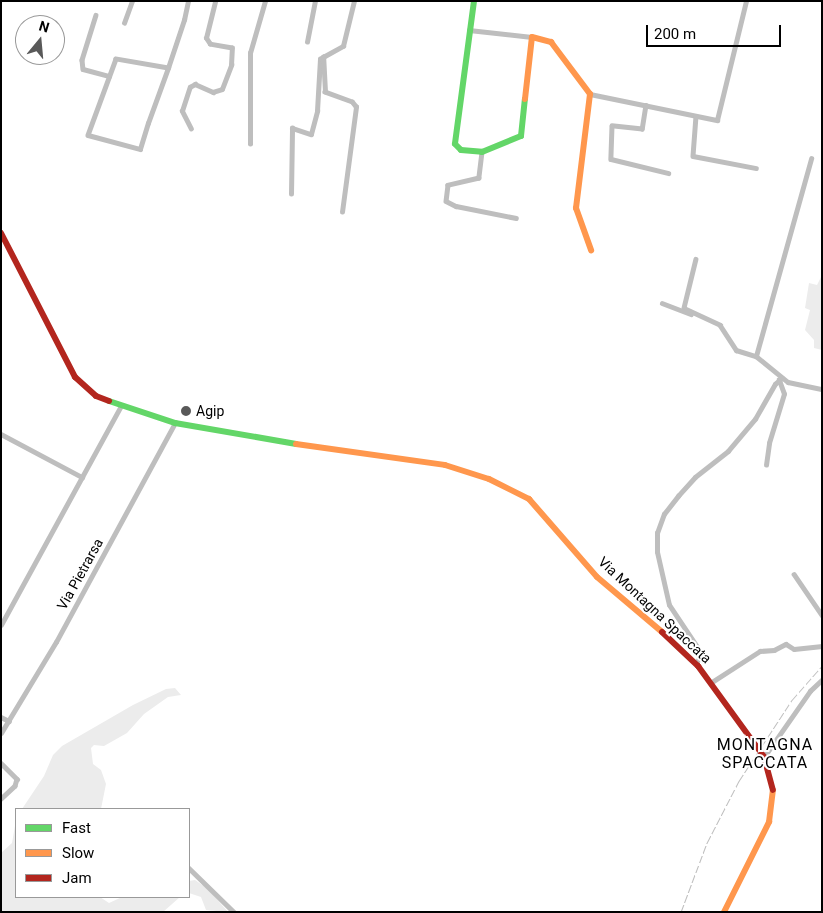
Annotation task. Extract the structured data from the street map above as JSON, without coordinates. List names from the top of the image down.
{
  "streets": {
    "main road": ["Via Montagna Spaccata"],
    "street": ["Via Pietrarsa"]
  },
  "crossings": [
    ["Via Pietrarsa", "Via Montagna Spaccata"]
  ],
  "districts": ["MONTAGNA SPACCATA"],
  "places": ["Agip"],
  "legend": ["Fast", "Slow", "Jam"],
  "scale_bar": "200 m",
  "north": "top"
}
